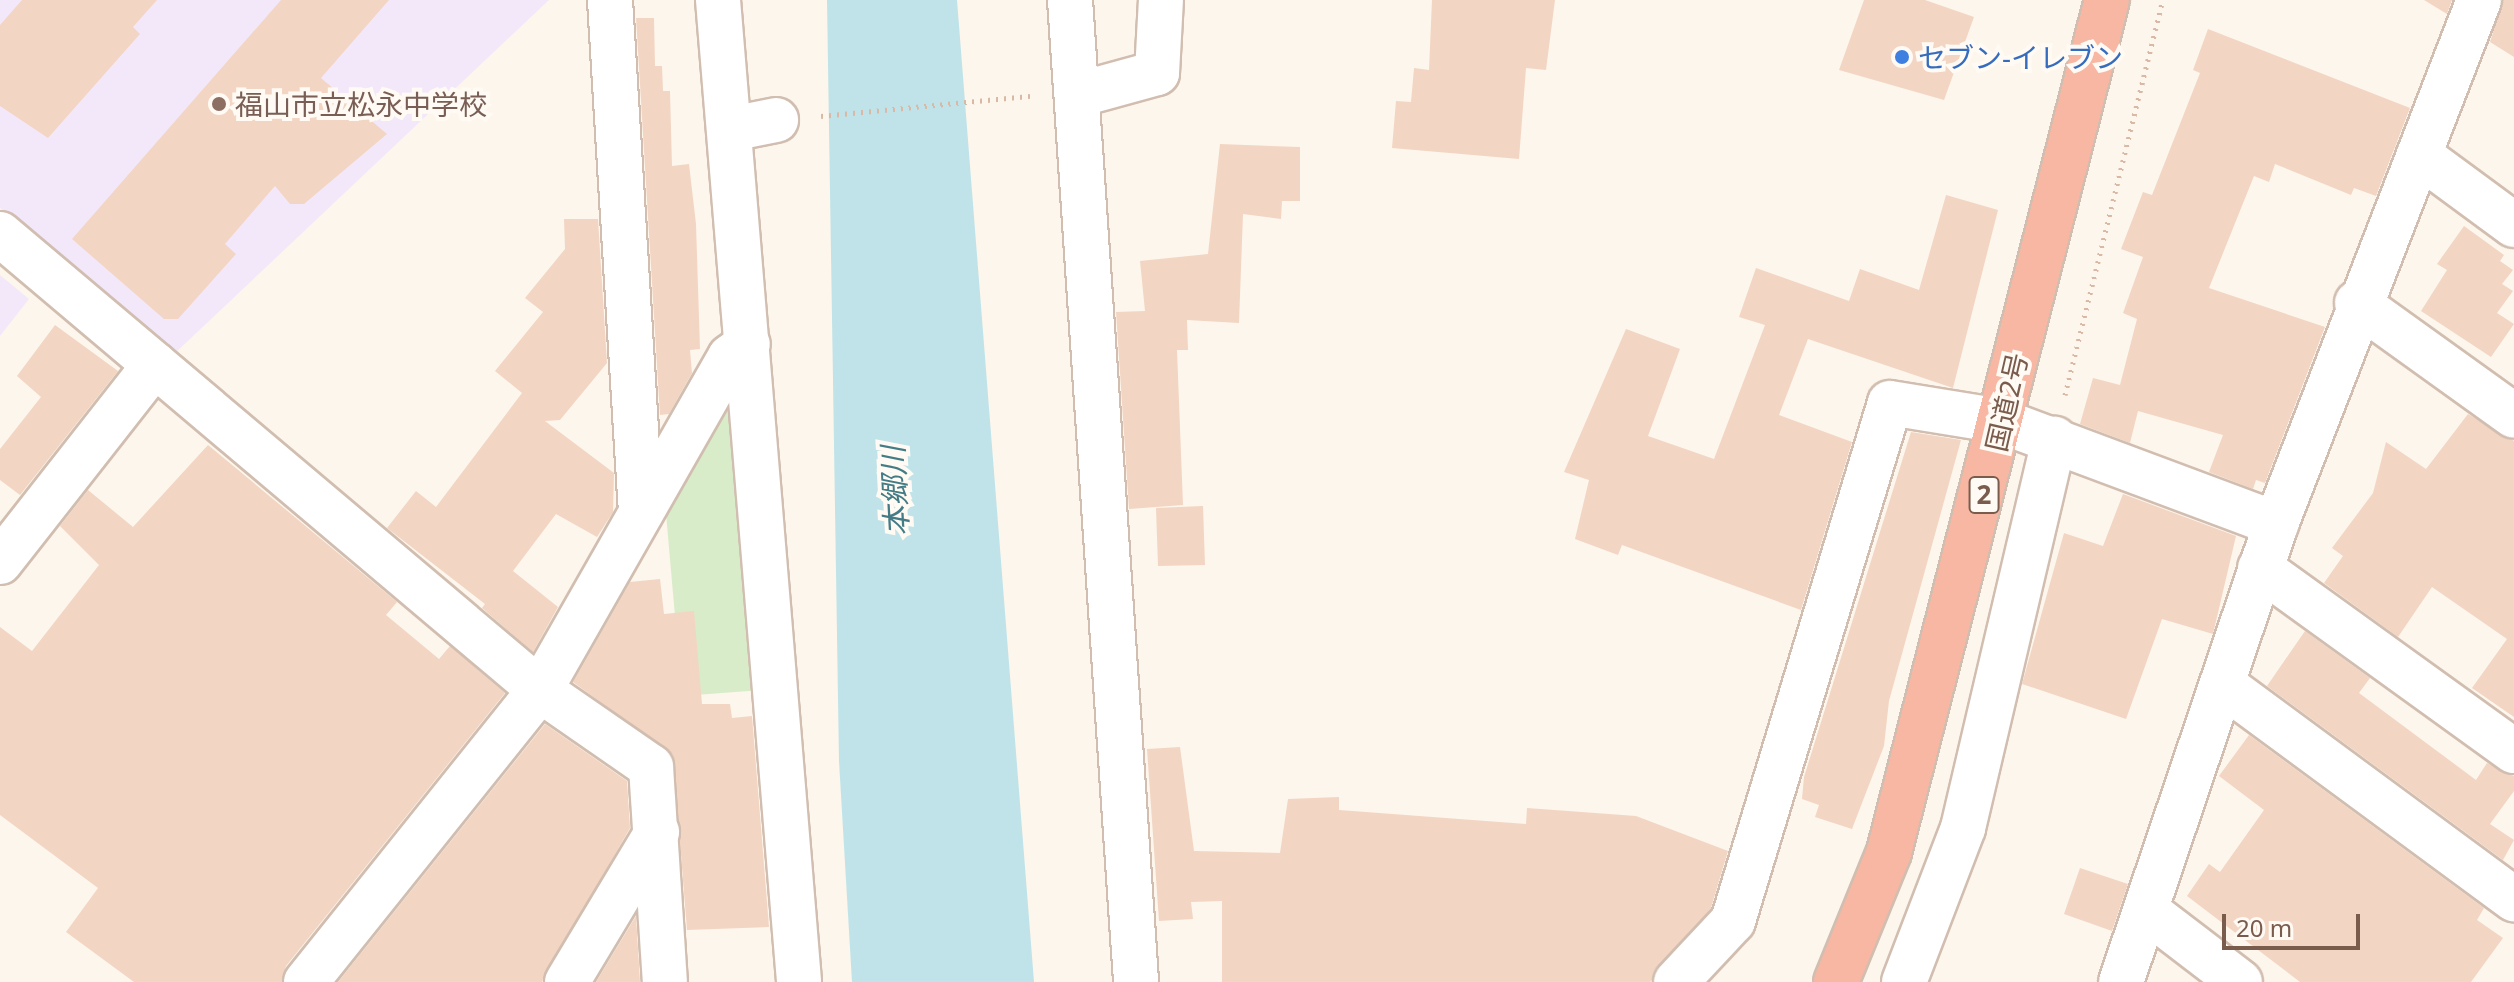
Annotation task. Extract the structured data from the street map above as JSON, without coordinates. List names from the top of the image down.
{
  "streets": {
    "highway": ["国道2号", "2"]
  },
  "water": ["本郷川"],
  "places": ["セブン-イレブン", "福山市立松永中学校"],
  "scale_bar": "20 m"
}
